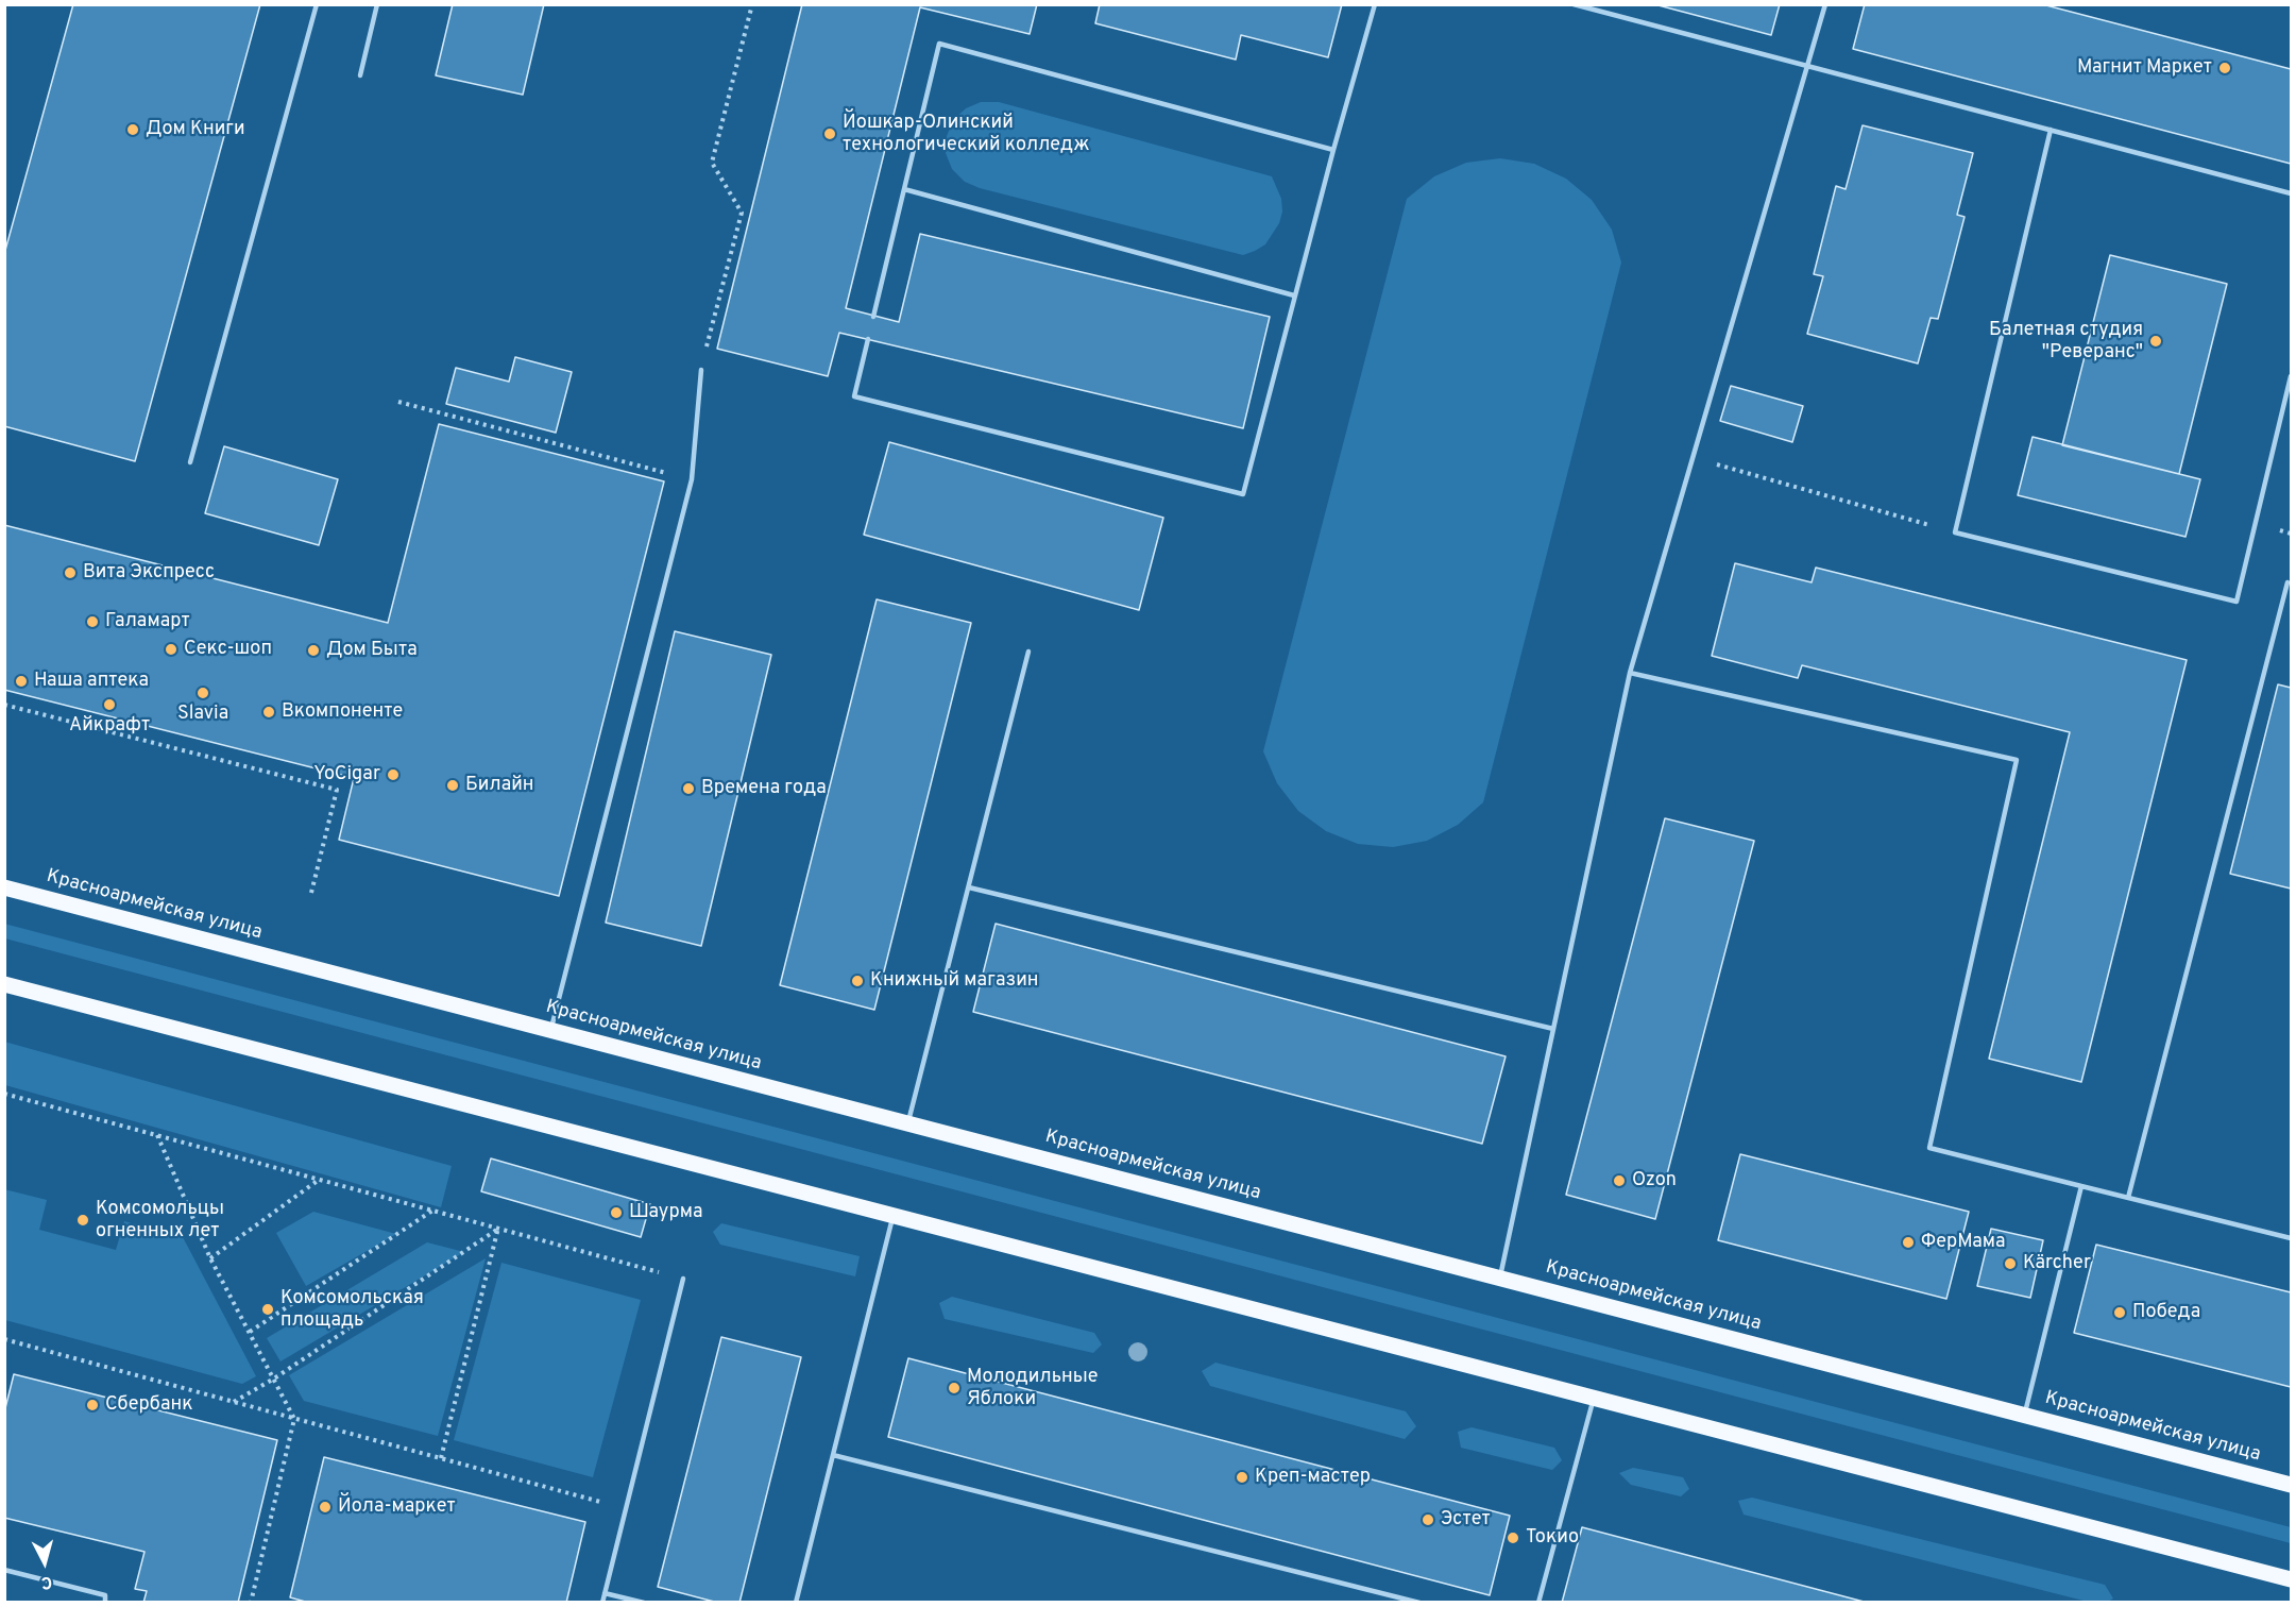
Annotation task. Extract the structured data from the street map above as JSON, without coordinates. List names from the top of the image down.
{
  "streets": {
    "main road": ["Красноармейская улица"]
  },
  "places": [
    "Магнит Маркет",
    "Дом Книги",
    "Йошкар-Олинский технологический колледж",
    "Балетная студия \"Реверанс\"",
    "Вита Экспресс",
    "Галамарт",
    "Секс-шоп",
    "Дом Быта",
    "Наша аптека",
    "Slavia",
    "Айкрафт",
    "Вкомпоненте",
    "YoCigar",
    "Билайн",
    "Времена года",
    "Книжный магазин",
    "Ozon",
    "Шаурма",
    "Комсомольцы огненных лет",
    "ФерМама",
    "Kärcher",
    "Комсомольская площадь",
    "Победа",
    "Молодильные Яблоки",
    "Сбербанк",
    "Креп-мастер",
    "Йола-маркет",
    "Эстет",
    "Токио"
  ],
  "north": "bottom"
}
